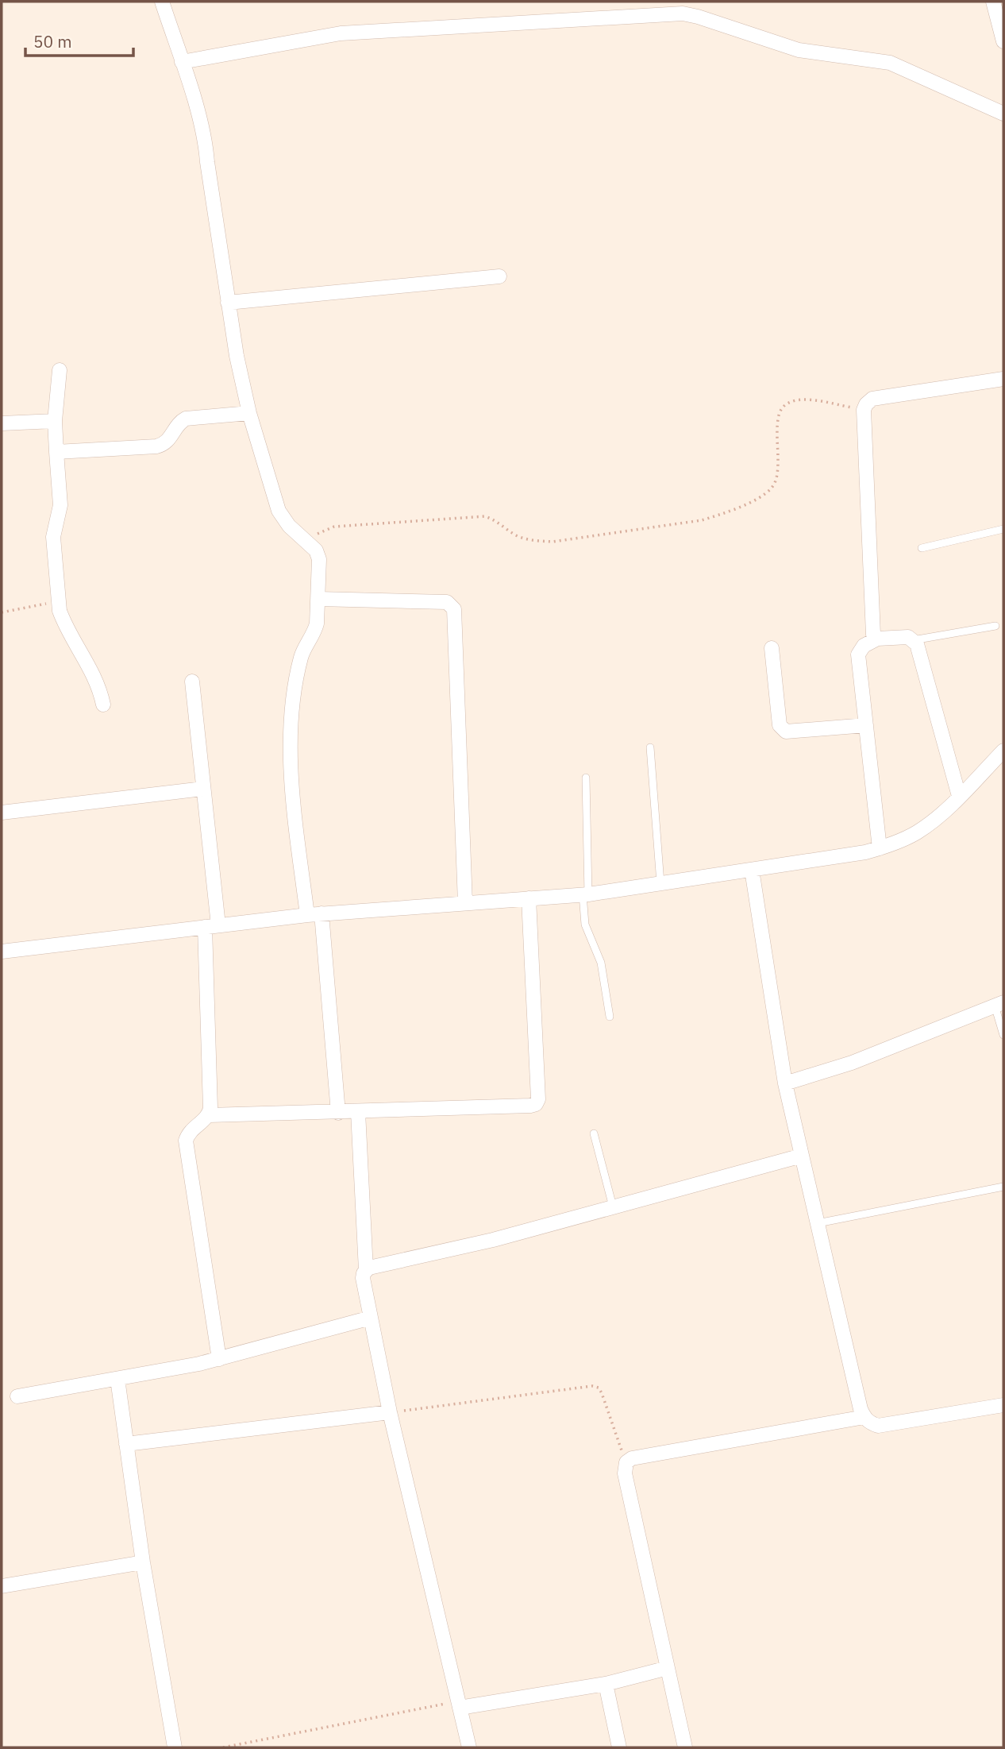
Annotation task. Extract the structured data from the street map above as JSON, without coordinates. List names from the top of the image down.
{
  "scale_bar": "50 m"
}
